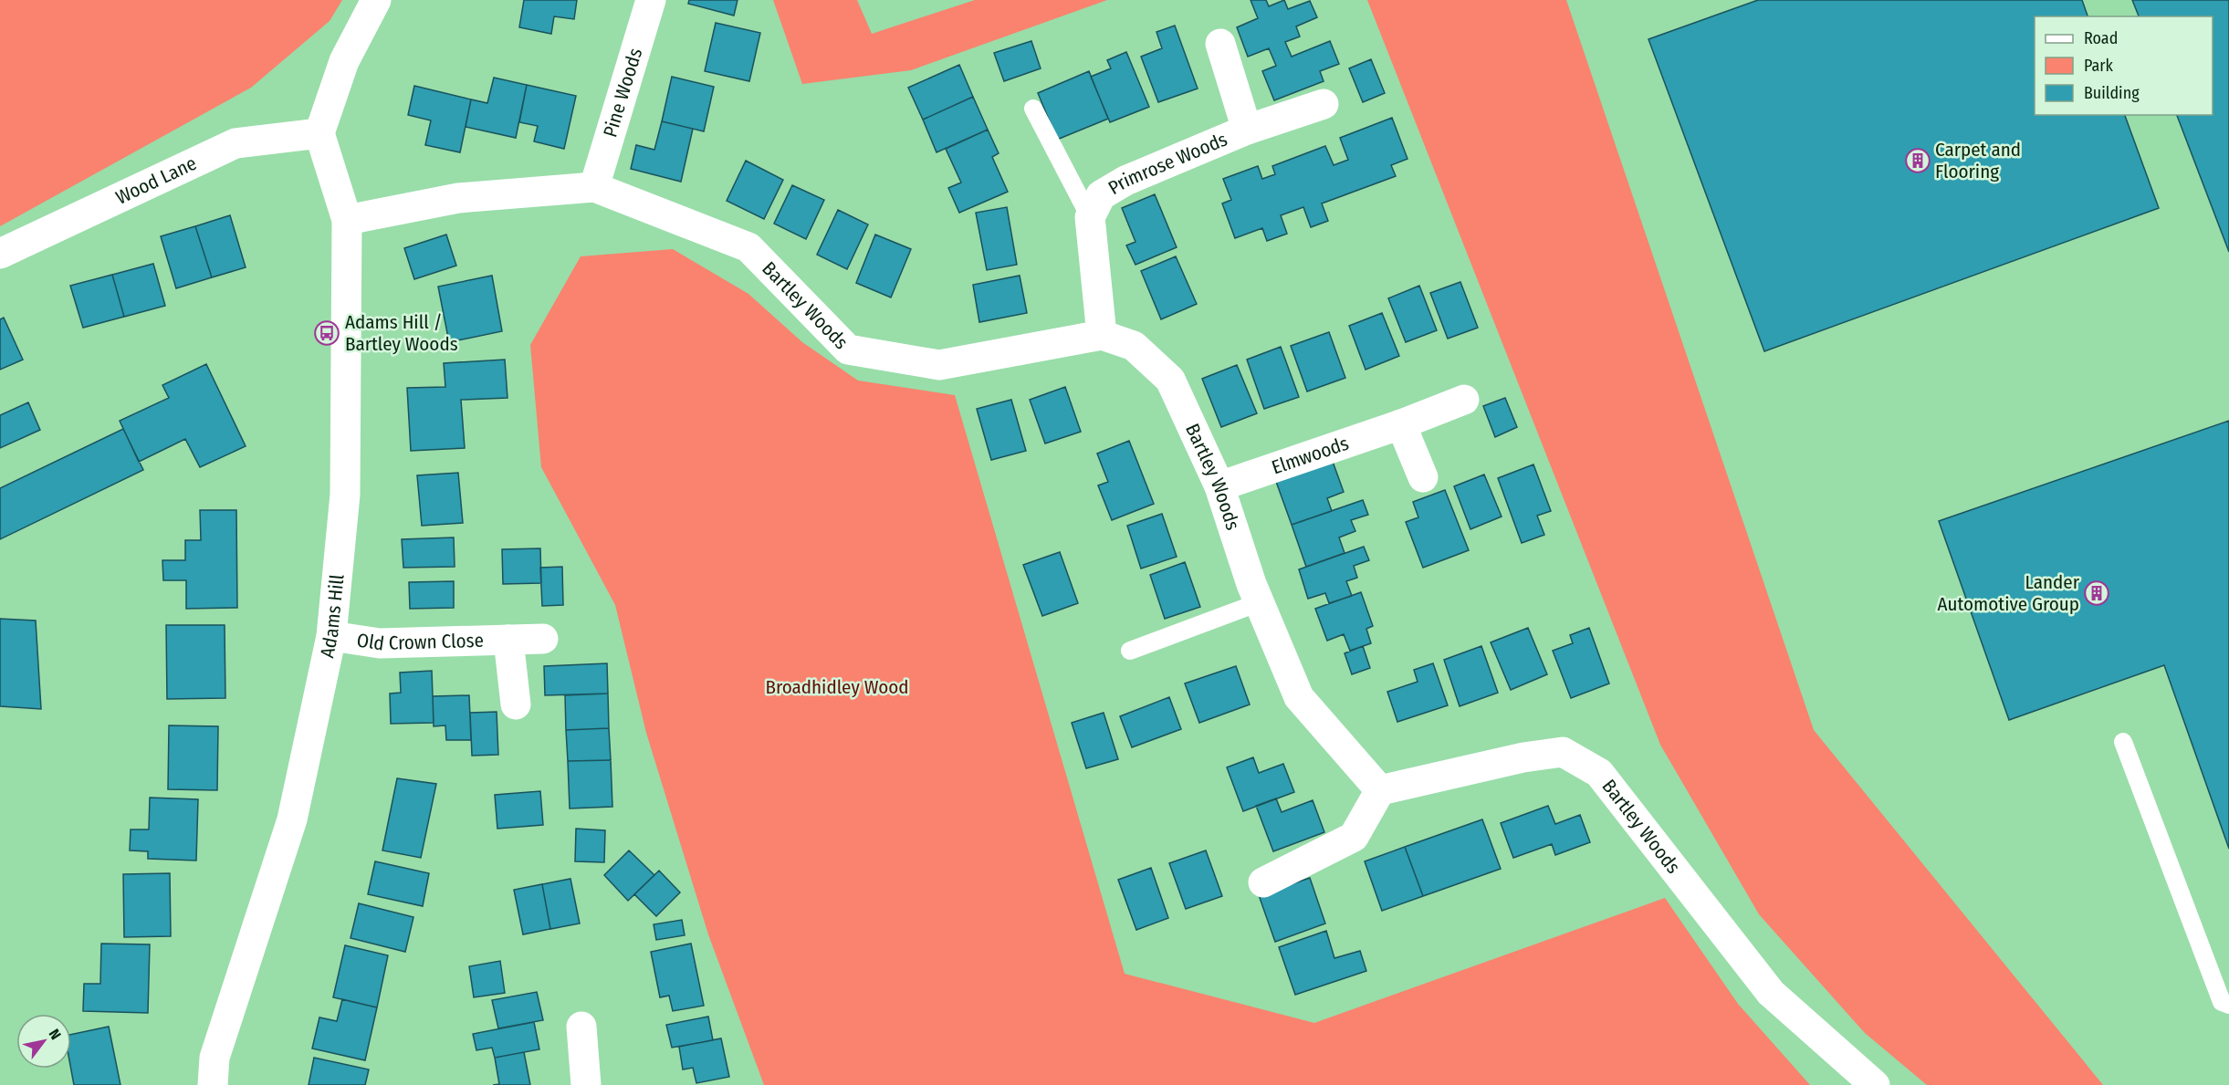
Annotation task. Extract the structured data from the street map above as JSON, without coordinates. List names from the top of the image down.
{
  "streets": {
    "street": [
      "Pine Woods",
      "Primrose Woods",
      "Wood Lane",
      "Bartley Woods",
      "Elmwoods",
      "Adams Hill",
      "Old Crown Close"
    ]
  },
  "crossings": [
    ["Pine Woods", "Bartley Woods"],
    ["Wood Lane", "Adams Hill"],
    ["Bartley Woods", "Elmwoods"],
    ["Bartley Woods", "Adams Hill"],
    ["Adams Hill", "Old Crown Close"]
  ],
  "parks": ["Broadhidley Wood"],
  "places": {
    "building": ["Carpet and Flooring", "Lander Automotive Group"],
    "bus stop": ["Adams Hill / Bartley Woods"]
  },
  "legend": ["Road", "Park", "Building"],
  "north": "top right"
}
